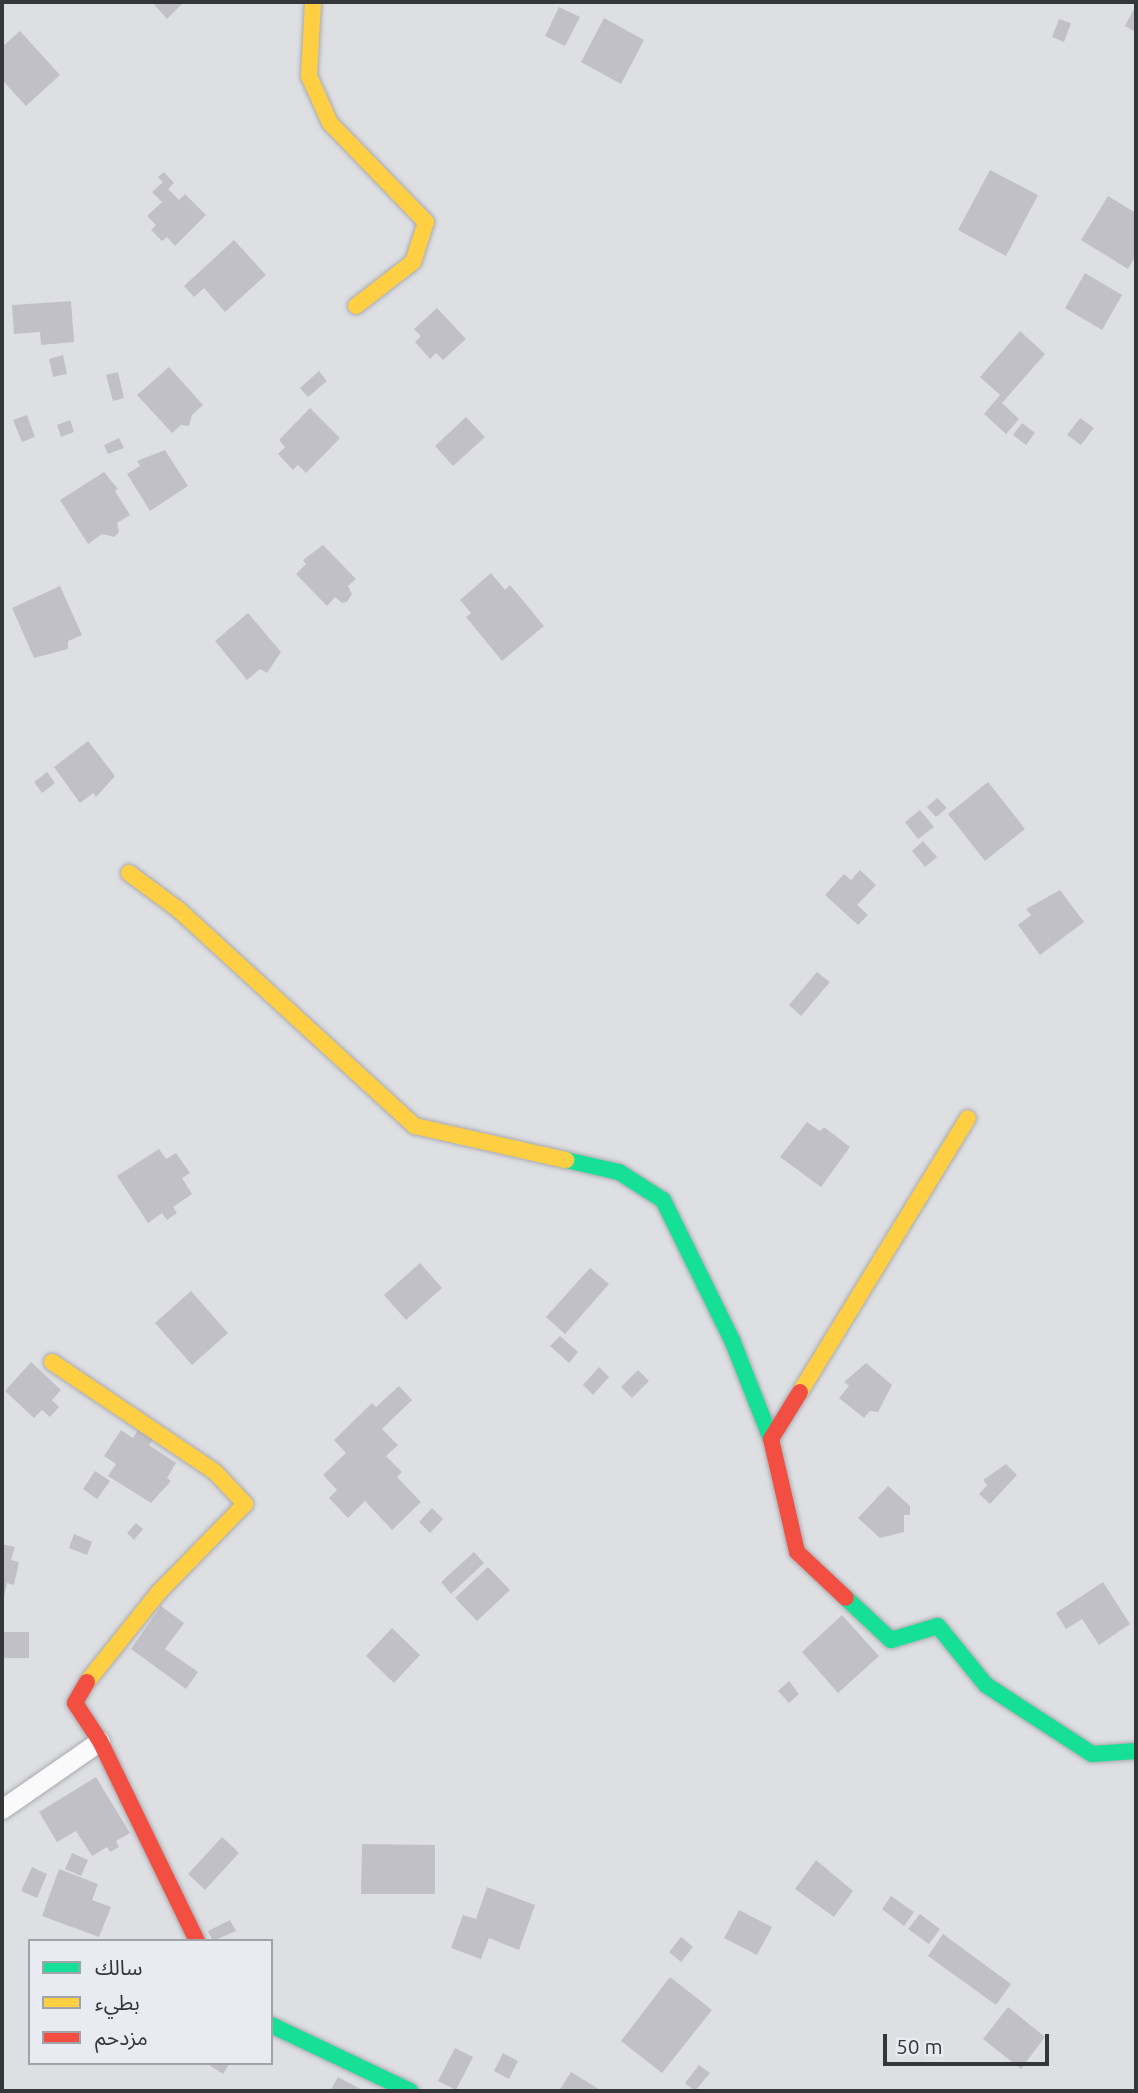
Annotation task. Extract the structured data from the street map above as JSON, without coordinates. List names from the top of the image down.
{
  "legend": ["سالك", "بطيء", "مزدحم"],
  "scale_bar": "50 m"
}
